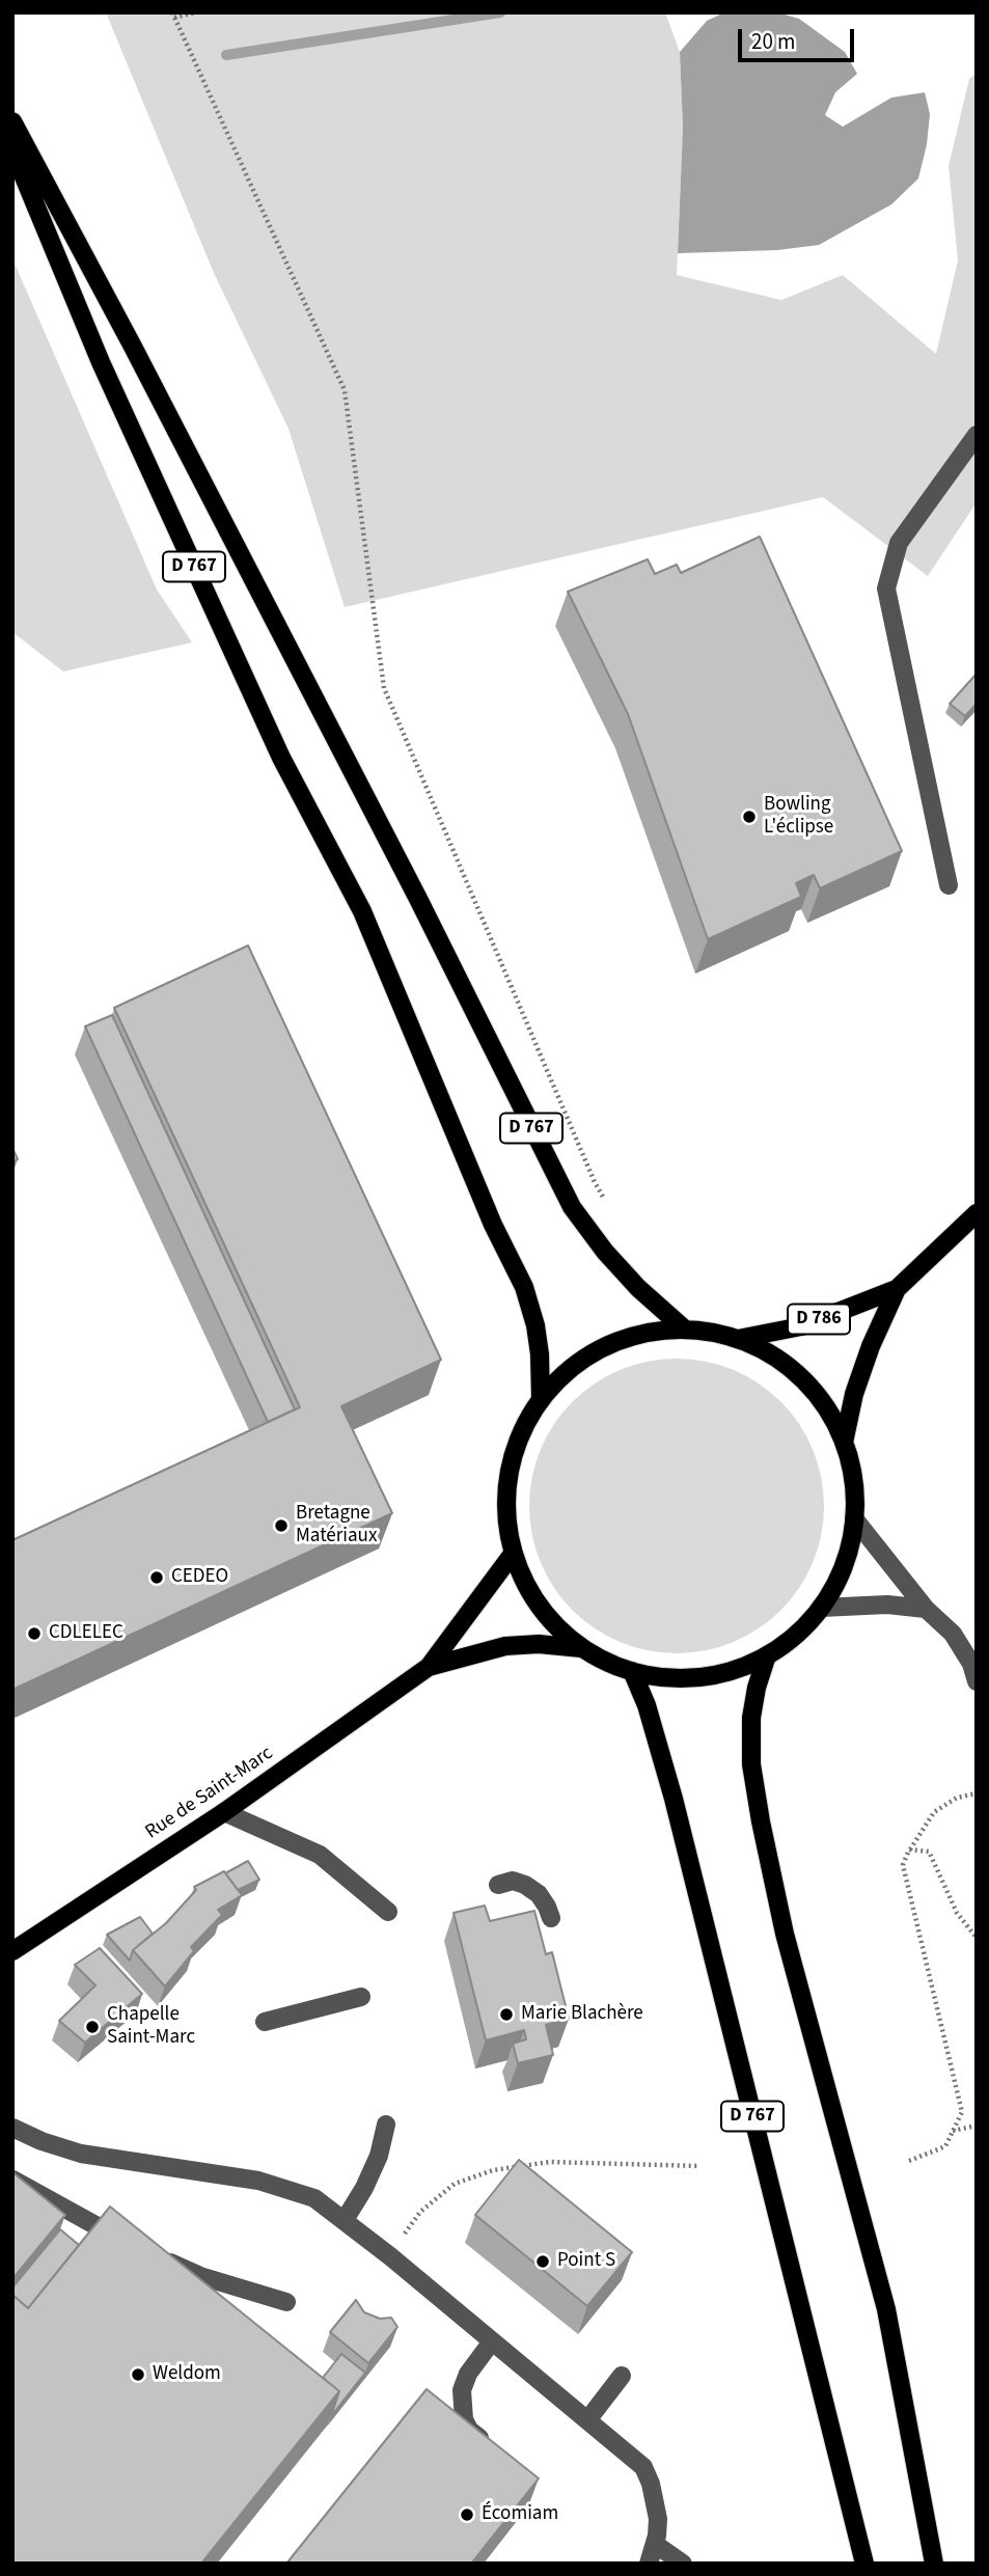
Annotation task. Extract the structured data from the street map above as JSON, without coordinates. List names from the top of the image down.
{
  "streets": {
    "main road": ["D 767", "D 786", "Rue de Saint-Marc"]
  },
  "places": [
    "Bowling L'éclipse",
    "Bretagne Matériaux",
    "CEDEO",
    "CDLELEC",
    "Marie Blachère",
    "Chapelle Saint-Marc",
    "Point S",
    "Weldom",
    "Écomiam"
  ],
  "scale_bar": "20 m"
}
